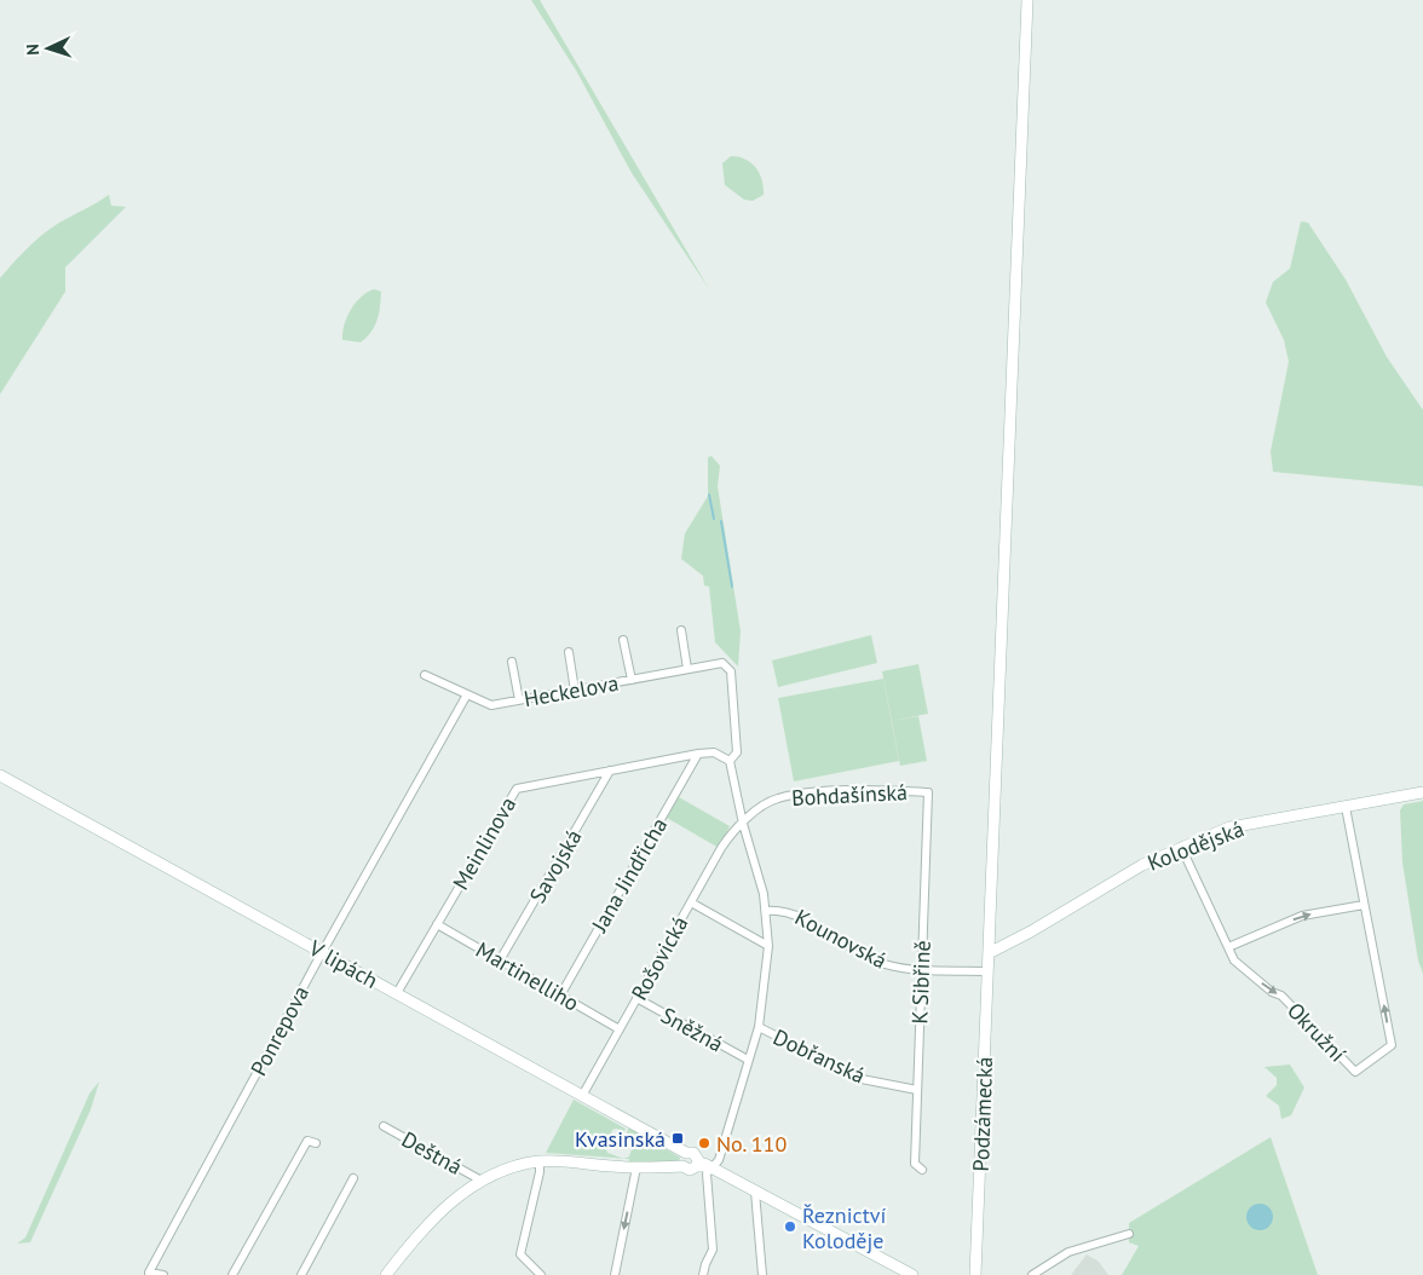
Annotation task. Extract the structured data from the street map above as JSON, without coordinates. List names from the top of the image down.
{
  "streets": {
    "street": [
      "Heckelova",
      "Bohdašínská",
      "Meinlinova",
      "Kolodějská",
      "Savojská",
      "Jana Jindřicha",
      "Kounovská",
      "Rošovická",
      "V lipách",
      "Martinelliho",
      "K Sibřině",
      "Sněžná",
      "Ponrepova",
      "Okružní",
      "Dobřanská",
      "Podzámecká",
      "Deštná"
    ]
  },
  "crossings": [
    ["Heckelova", "Meinlinova"],
    ["Heckelova", "Ponrepova"],
    ["Bohdašínská", "Rošovická"],
    ["Bohdašínská", "K Sibřině"],
    ["Meinlinova", "Savojská"],
    ["Meinlinova", "Jana Jindřicha"],
    ["Meinlinova", "V lipách"],
    ["Meinlinova", "Martinelliho"],
    ["Kolodějská", "Okružní"],
    ["Kolodějská", "Podzámecká"],
    ["Savojská", "Martinelliho"],
    ["Jana Jindřicha", "Martinelliho"],
    ["Kounovská", "K Sibřině"],
    ["Kounovská", "Podzámecká"],
    ["Rošovická", "V lipách"],
    ["Rošovická", "Martinelliho"],
    ["Rošovická", "Sněžná"],
    ["V lipách", "Ponrepova"],
    ["K Sibřině", "Dobřanská"]
  ],
  "places": {
    "transit": ["Kvasinská"],
    "other": ["No. 110", "Řeznictví Koloděje"]
  },
  "north": "left"
}
